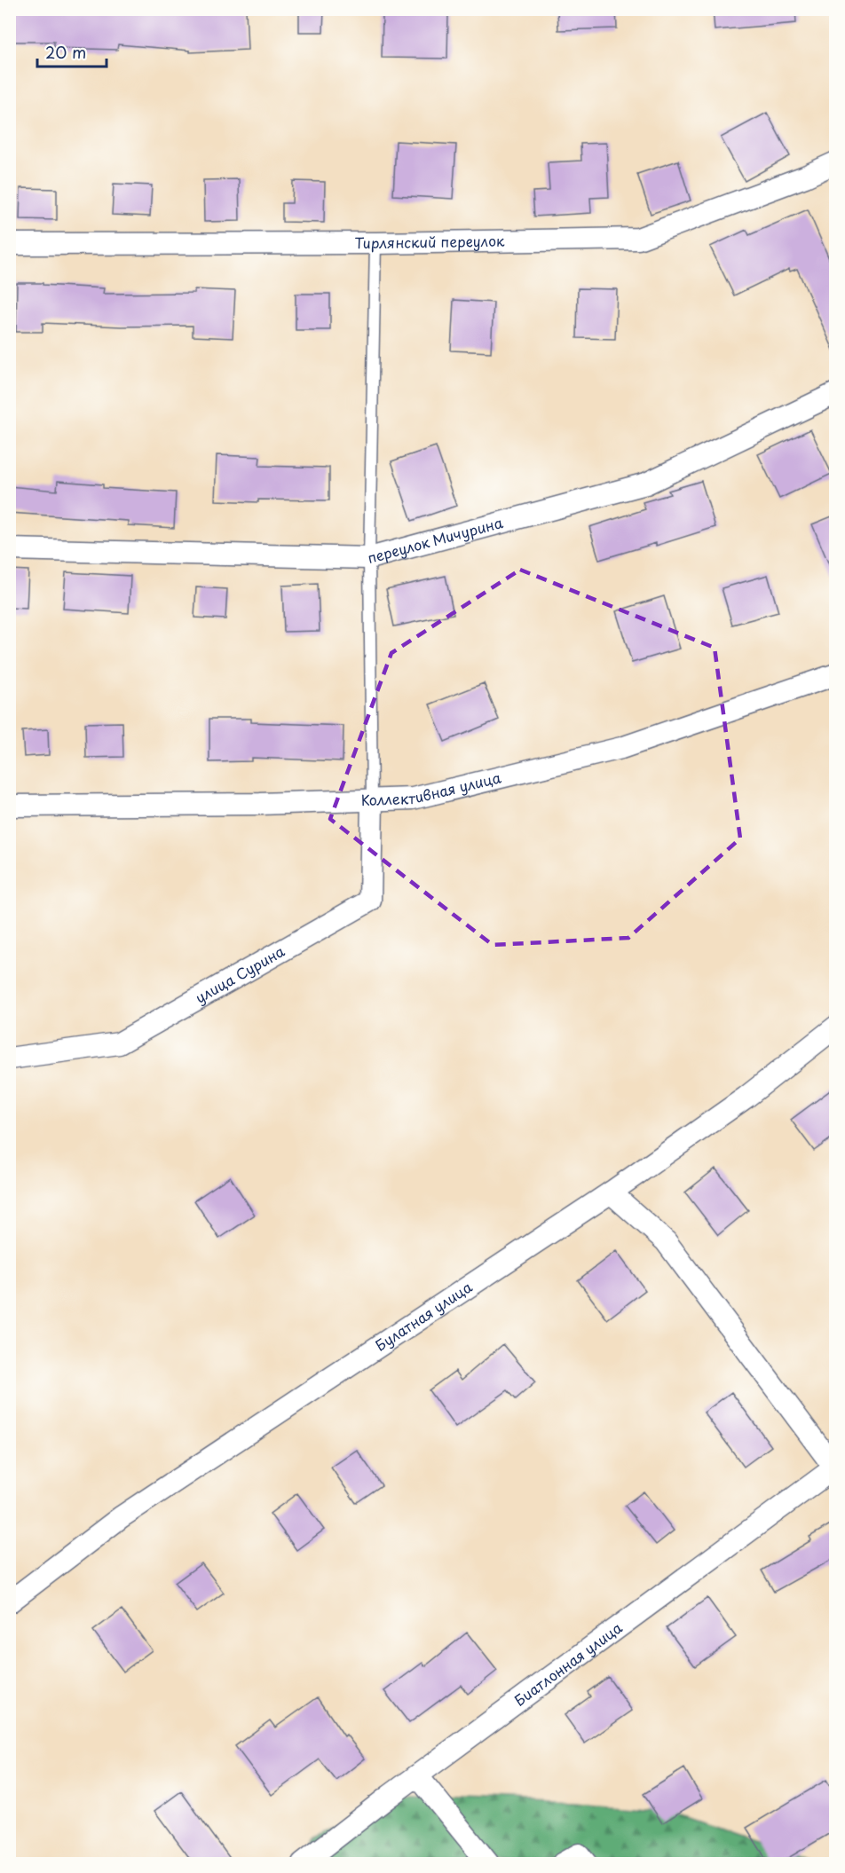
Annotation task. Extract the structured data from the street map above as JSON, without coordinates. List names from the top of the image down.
{
  "streets": {
    "street": [
      "Тирлянский переулок",
      "переулок Мичурина",
      "Коллективная улица",
      "улица Сурина",
      "Булатная улица",
      "Биатлонная улица"
    ]
  },
  "crossings": [
    ["Коллективная улица", "улица Сурина"]
  ],
  "scale_bar": "20 m"
}
